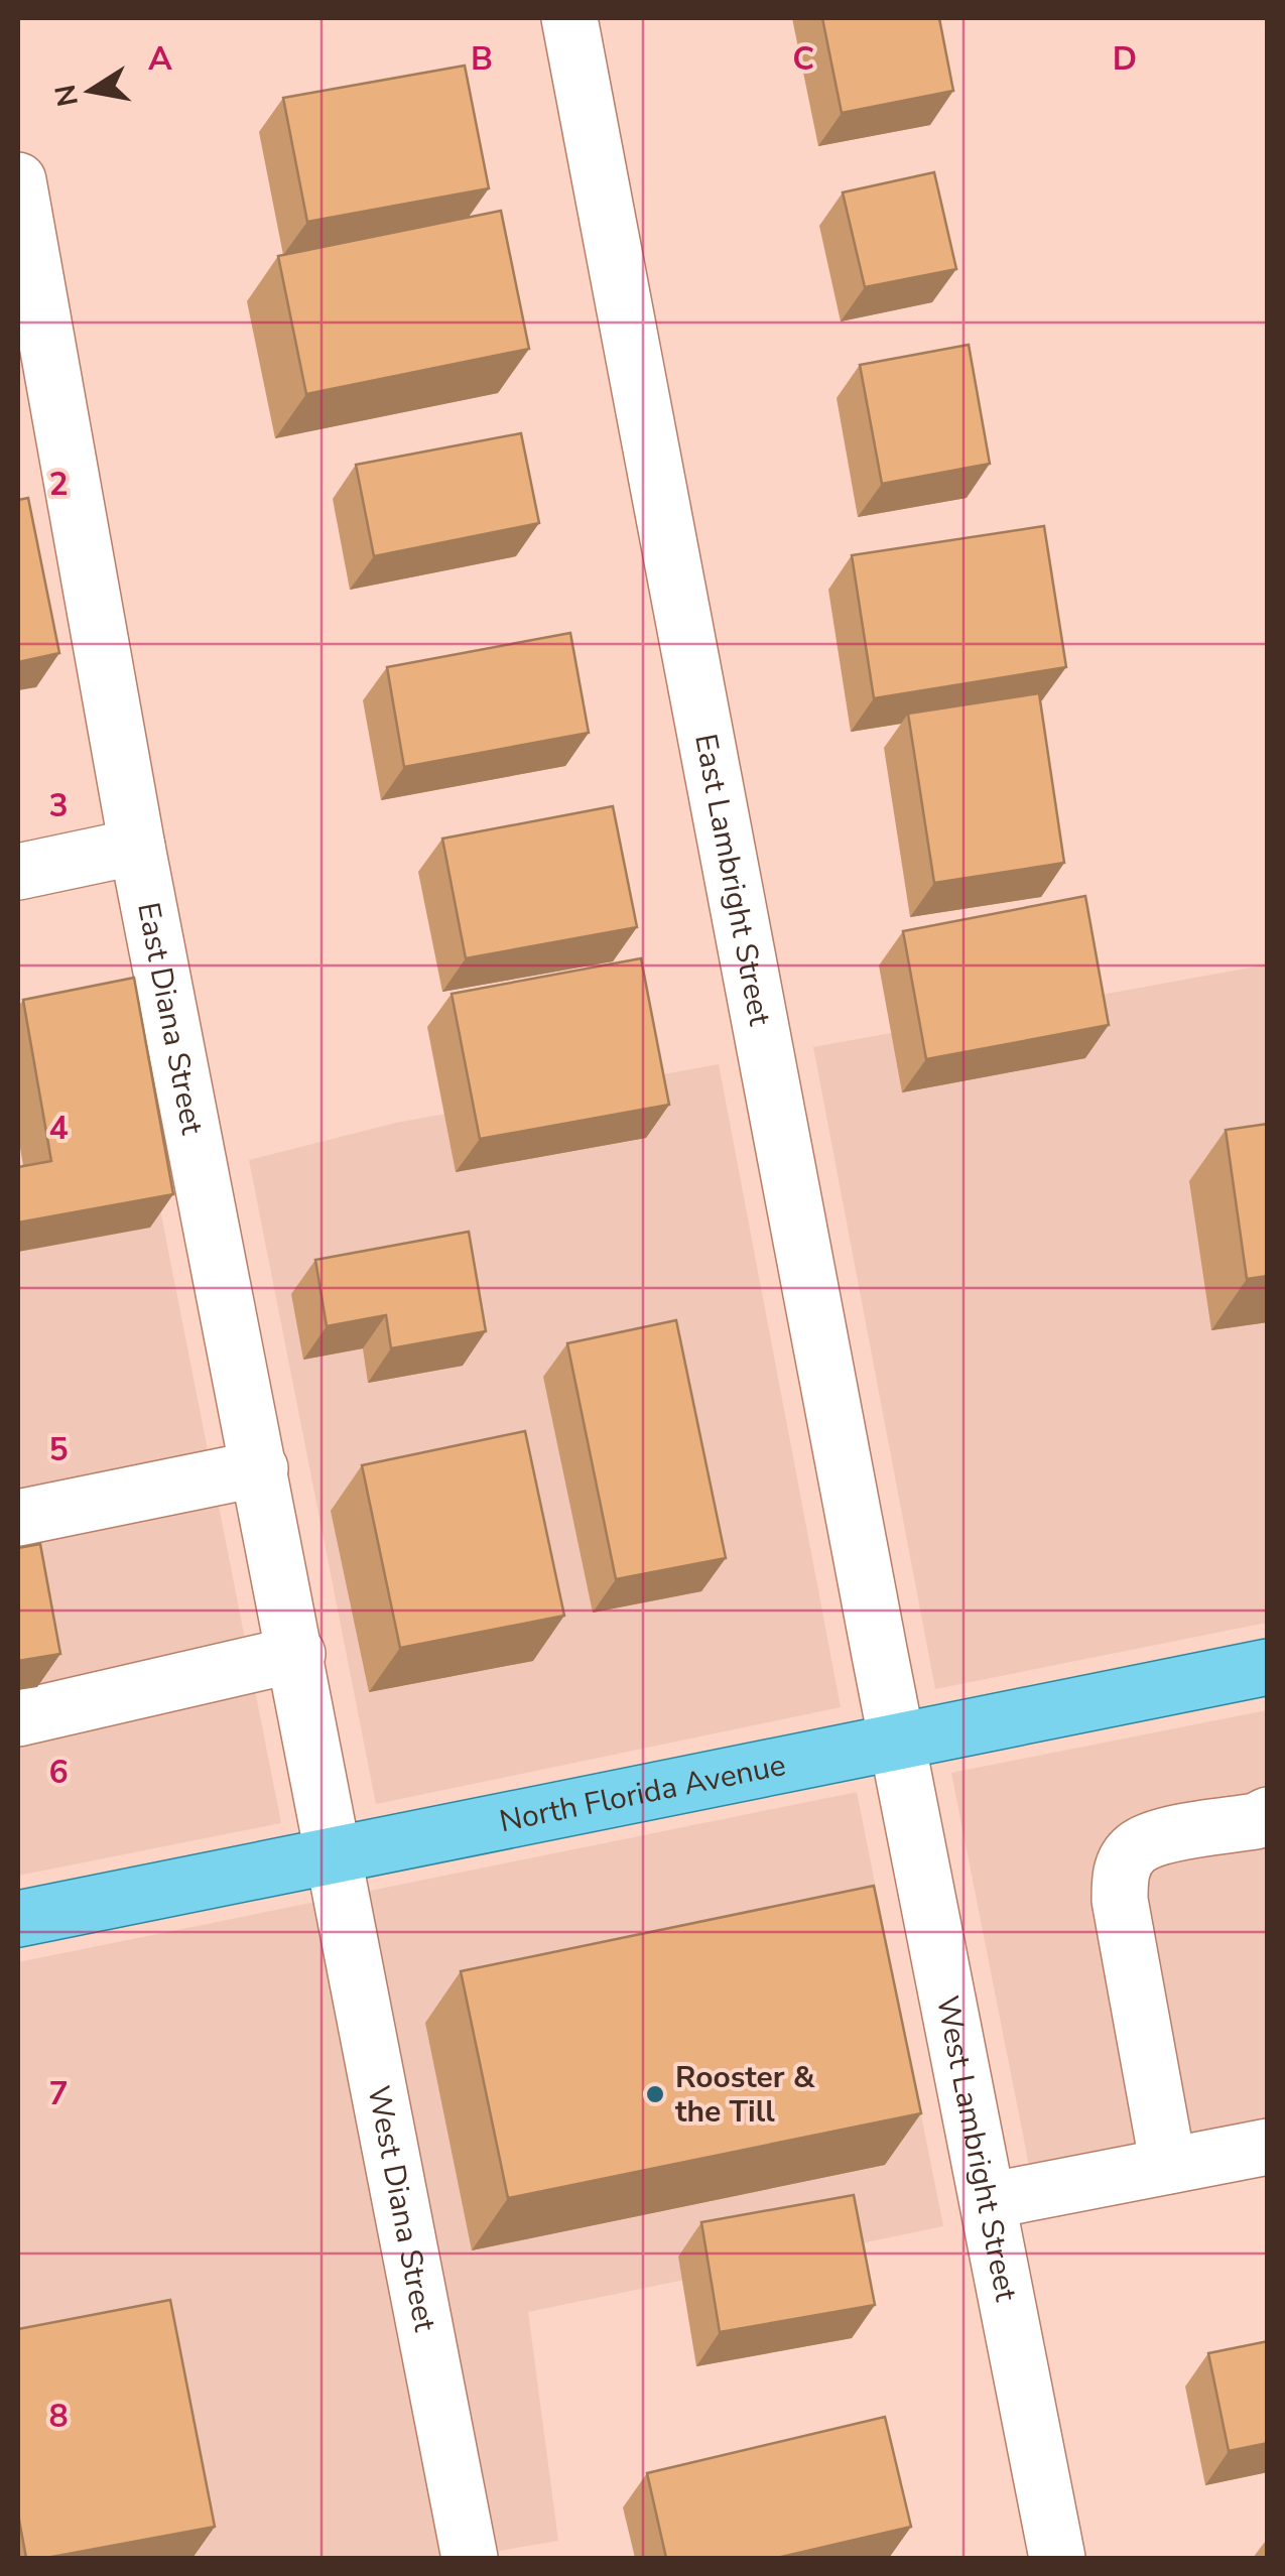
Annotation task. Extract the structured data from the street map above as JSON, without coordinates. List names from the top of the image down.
{
  "streets": {
    "main road": ["North Florida Avenue"],
    "street": [
      "East Lambright Street",
      "East Diana Street",
      "West Lambright Street",
      "West Diana Street"
    ]
  },
  "crossings": [
    ["East Lambright Street", "North Florida Avenue"],
    ["East Lambright Street", "West Lambright Street"],
    ["East Diana Street", "North Florida Avenue"],
    ["East Diana Street", "West Diana Street"],
    ["North Florida Avenue", "West Lambright Street"],
    ["North Florida Avenue", "West Diana Street"]
  ],
  "places": ["Rooster & the Till"],
  "north": "left",
  "grid": {
    "columns": [
      "A",
      "B",
      "C",
      "D"
    ],
    "rows": [
      "2",
      "3",
      "4",
      "5",
      "6",
      "7",
      "8"
    ]
  }
}
